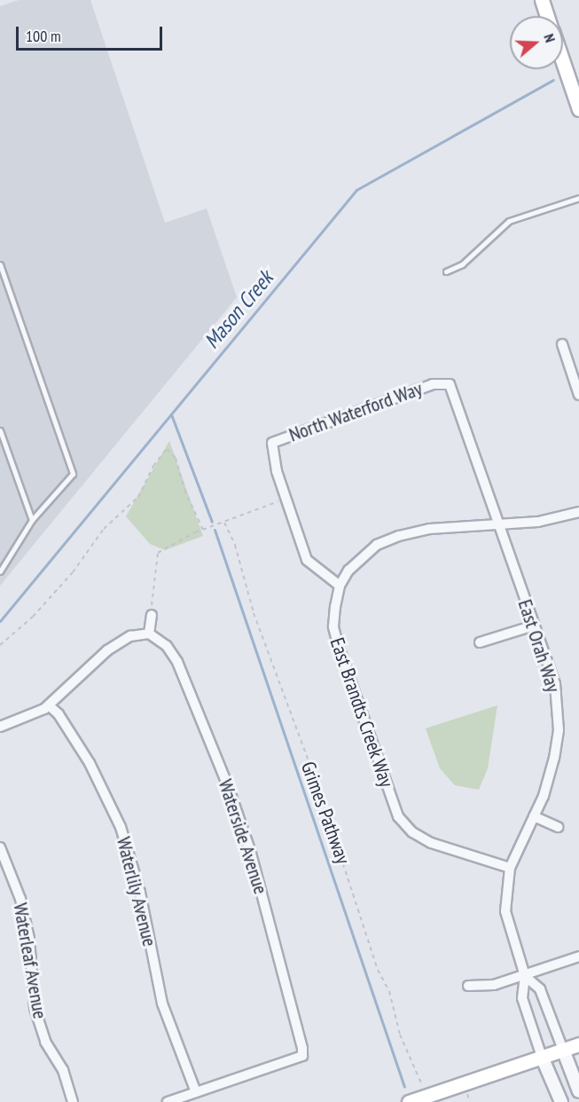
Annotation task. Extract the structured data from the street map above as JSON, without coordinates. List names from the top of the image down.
{
  "streets": {
    "street": [
      "North Waterford Way",
      "East Orah Way",
      "East Brandts Creek Way",
      "Waterside Avenue",
      "Waterlily Avenue",
      "Waterleaf Avenue"
    ],
    "path": ["Grimes Pathway"]
  },
  "crossings": [
    ["North Waterford Way", "East Orah Way"],
    ["North Waterford Way", "East Brandts Creek Way"],
    ["East Orah Way", "East Brandts Creek Way"],
    ["Waterside Avenue", "Waterlily Avenue"]
  ],
  "water": ["Mason Creek"],
  "scale_bar": "100 m",
  "north": "right"
}
